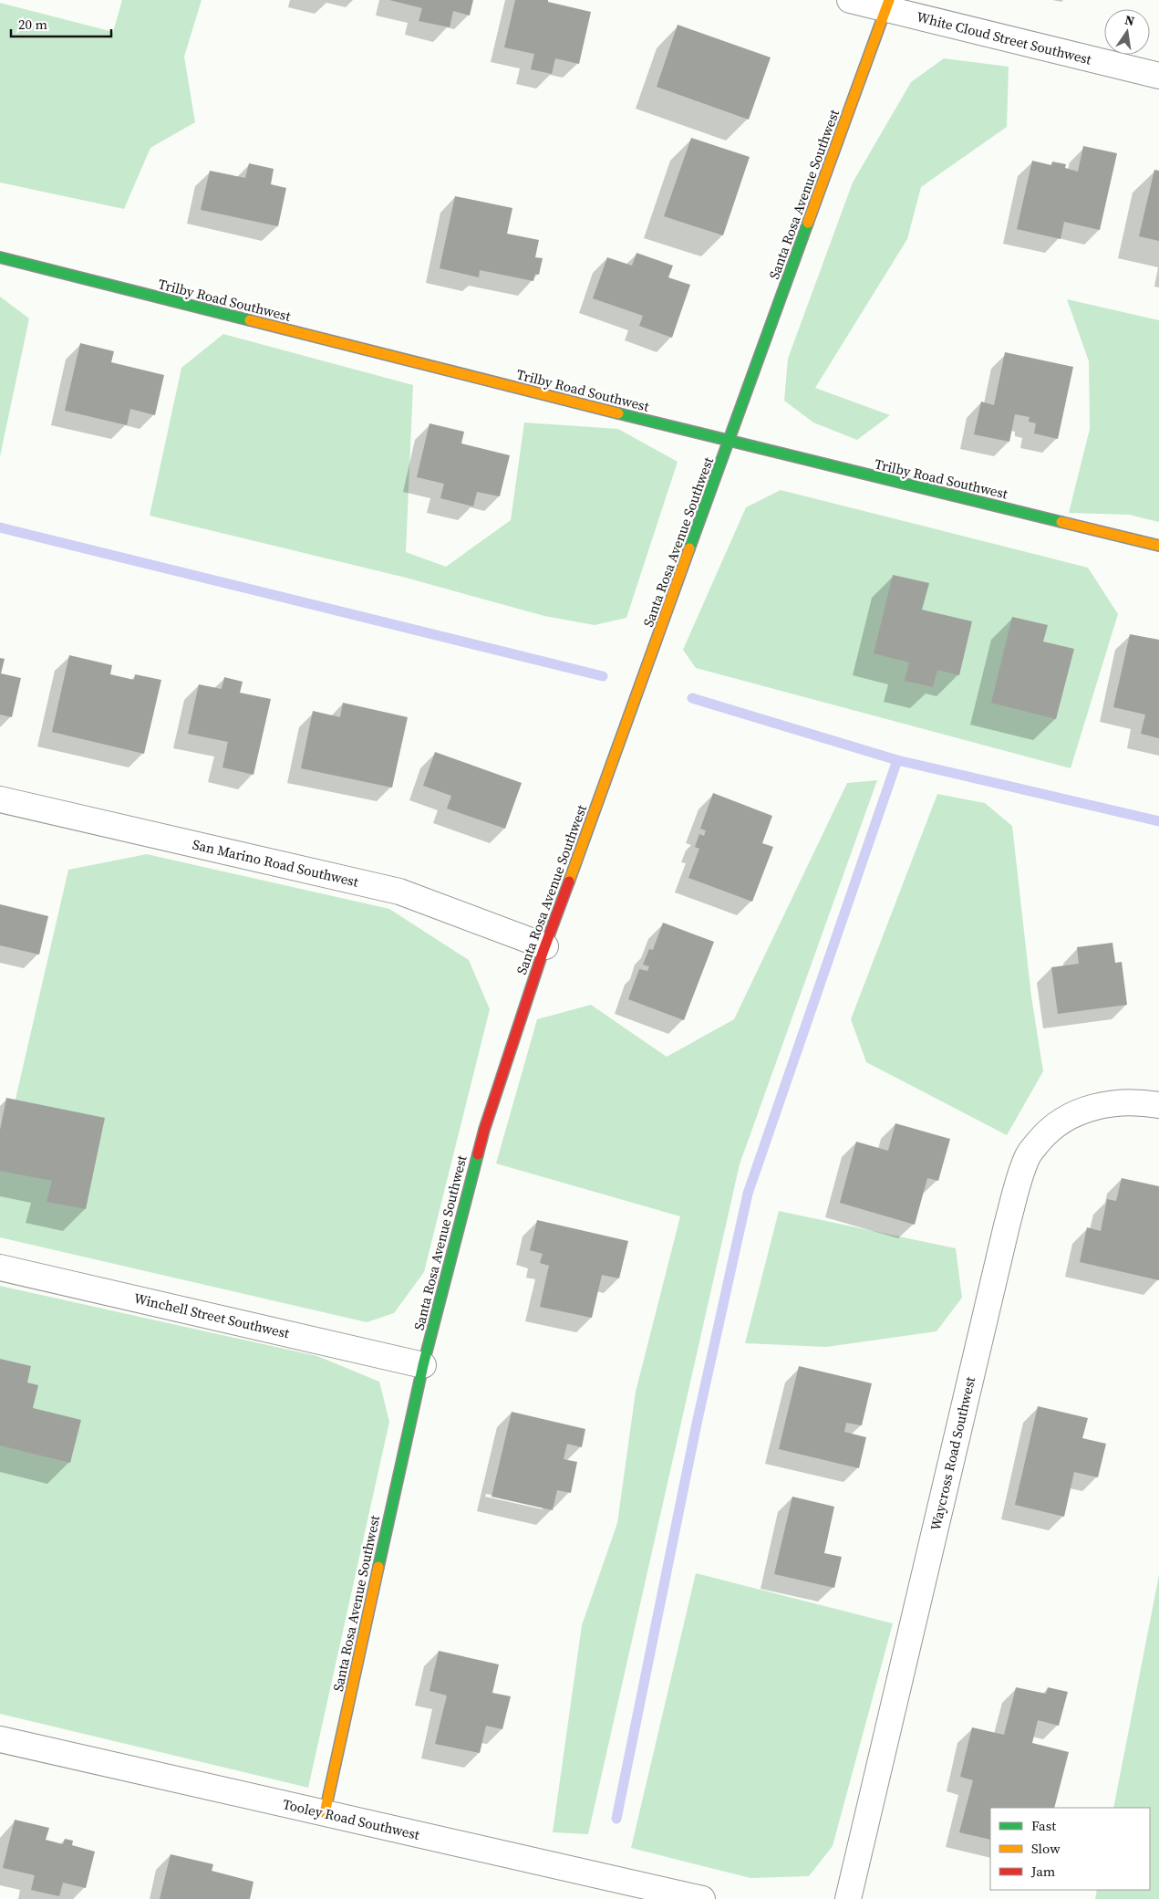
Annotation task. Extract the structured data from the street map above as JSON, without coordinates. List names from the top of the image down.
{
  "streets": {
    "street": [
      "White Cloud Street Southwest",
      "Santa Rosa Avenue Southwest",
      "Trilby Road Southwest",
      "San Marino Road Southwest",
      "Winchell Street Southwest",
      "Waycross Road Southwest",
      "Tooley Road Southwest"
    ]
  },
  "crossings": [
    ["White Cloud Street Southwest", "Santa Rosa Avenue Southwest"],
    ["Santa Rosa Avenue Southwest", "Trilby Road Southwest"],
    ["Santa Rosa Avenue Southwest", "San Marino Road Southwest"],
    ["Santa Rosa Avenue Southwest", "Winchell Street Southwest"],
    ["Santa Rosa Avenue Southwest", "Tooley Road Southwest"]
  ],
  "legend": ["Fast", "Slow", "Jam"],
  "scale_bar": "20 m",
  "north": "top"
}
